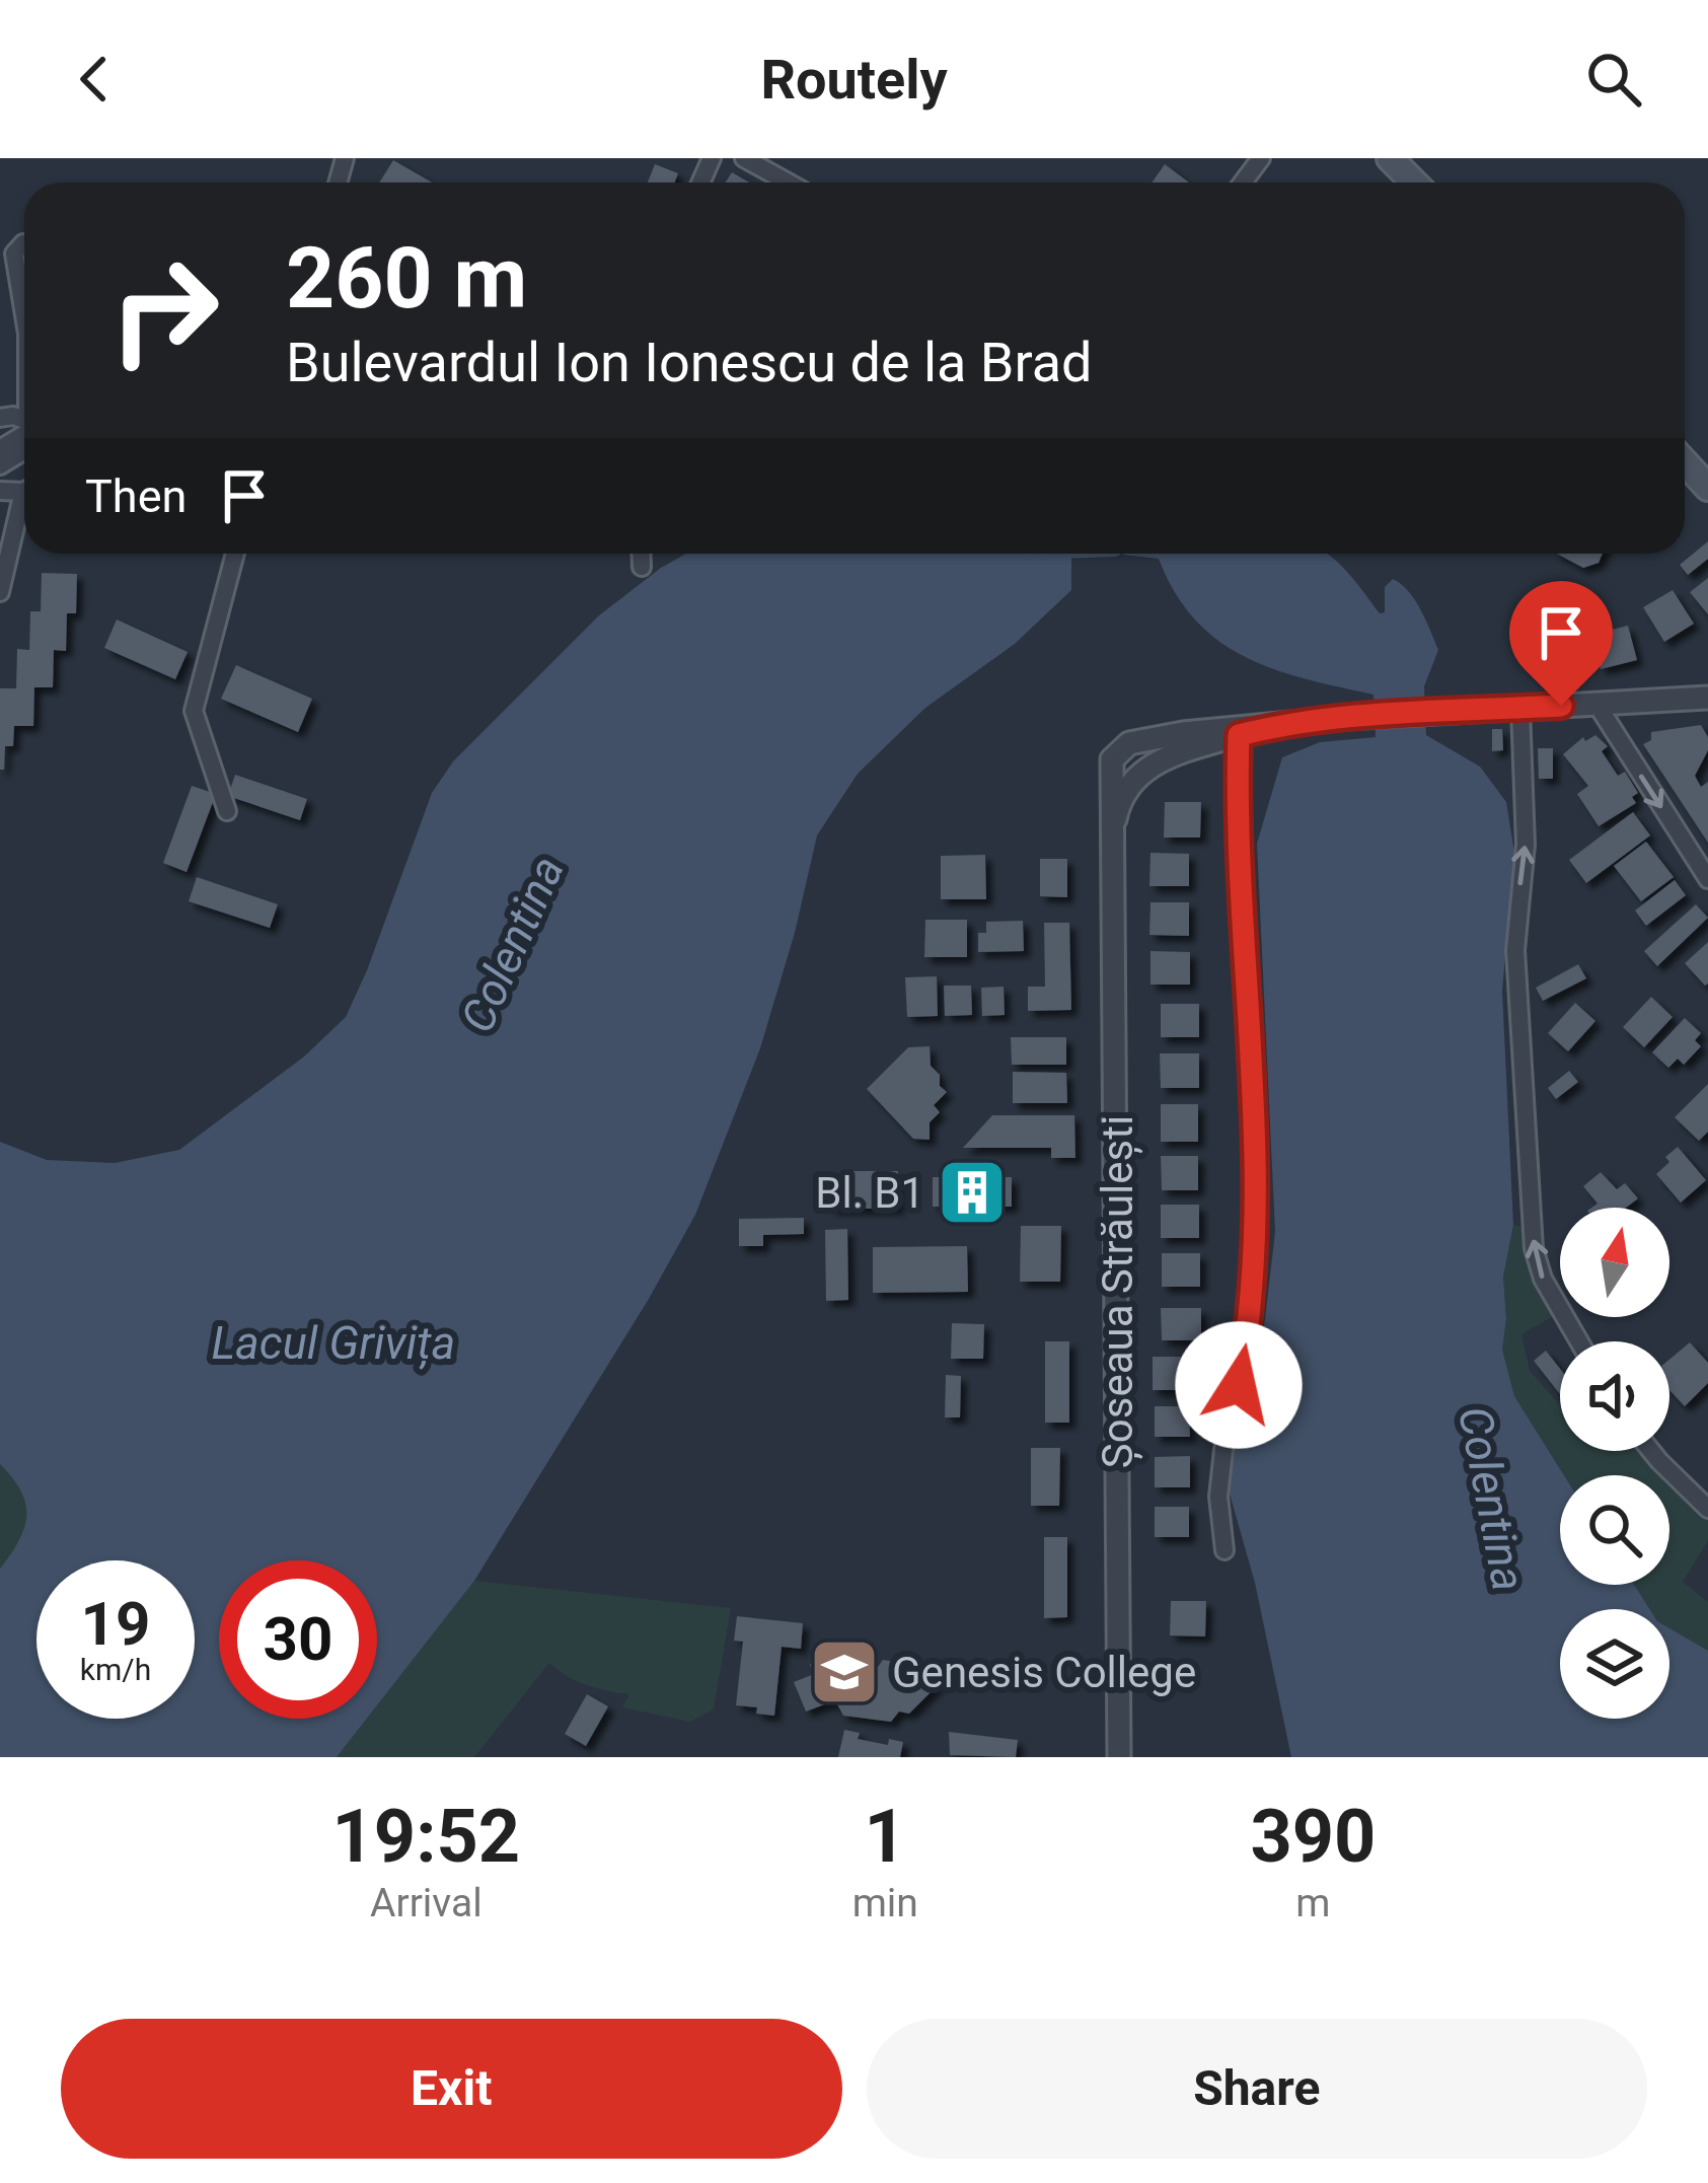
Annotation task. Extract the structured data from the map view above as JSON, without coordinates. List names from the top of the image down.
{
  "streets": {
    "street": ["Șoseaua Străulești"]
  },
  "water": ["Colentina", "Lacul Grivița"],
  "places": {
    "building": ["Bl. B1"],
    "school or university": ["Genesis College"]
  },
  "north": "top",
  "page": {
    "header": "Routely",
    "turn": ["260 m", "Bulevardul Ion Ionescu de la Brad"],
    "then": "Then",
    "speed": "19 km/h",
    "limit": "30",
    "eta": [
      "19:52",
      "Arrival",
      "1",
      "min",
      "390",
      "m"
    ],
    "buttons": ["Exit", "Share"]
  }
}
